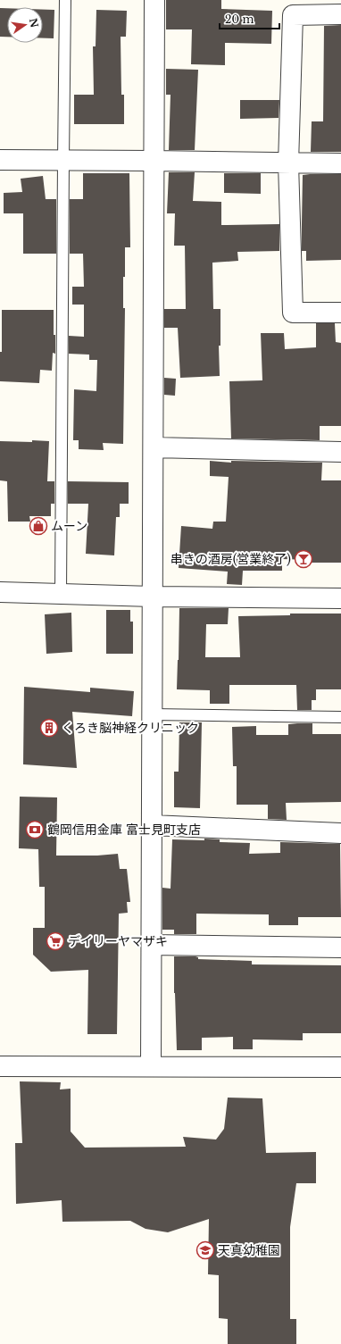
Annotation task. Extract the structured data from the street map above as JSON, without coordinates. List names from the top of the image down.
{
  "places": {
    "shop": ["ムーン"],
    "bar": ["串きの酒房(営業終了)"],
    "building": ["くろき脳神経クリニック"],
    "bank": ["鶴岡信用金庫 富士見町支店"],
    "supermarket": ["デイリーヤマザキ"],
    "school or university": ["天真幼稚園"]
  },
  "scale_bar": "20 m",
  "north": "right"
}
